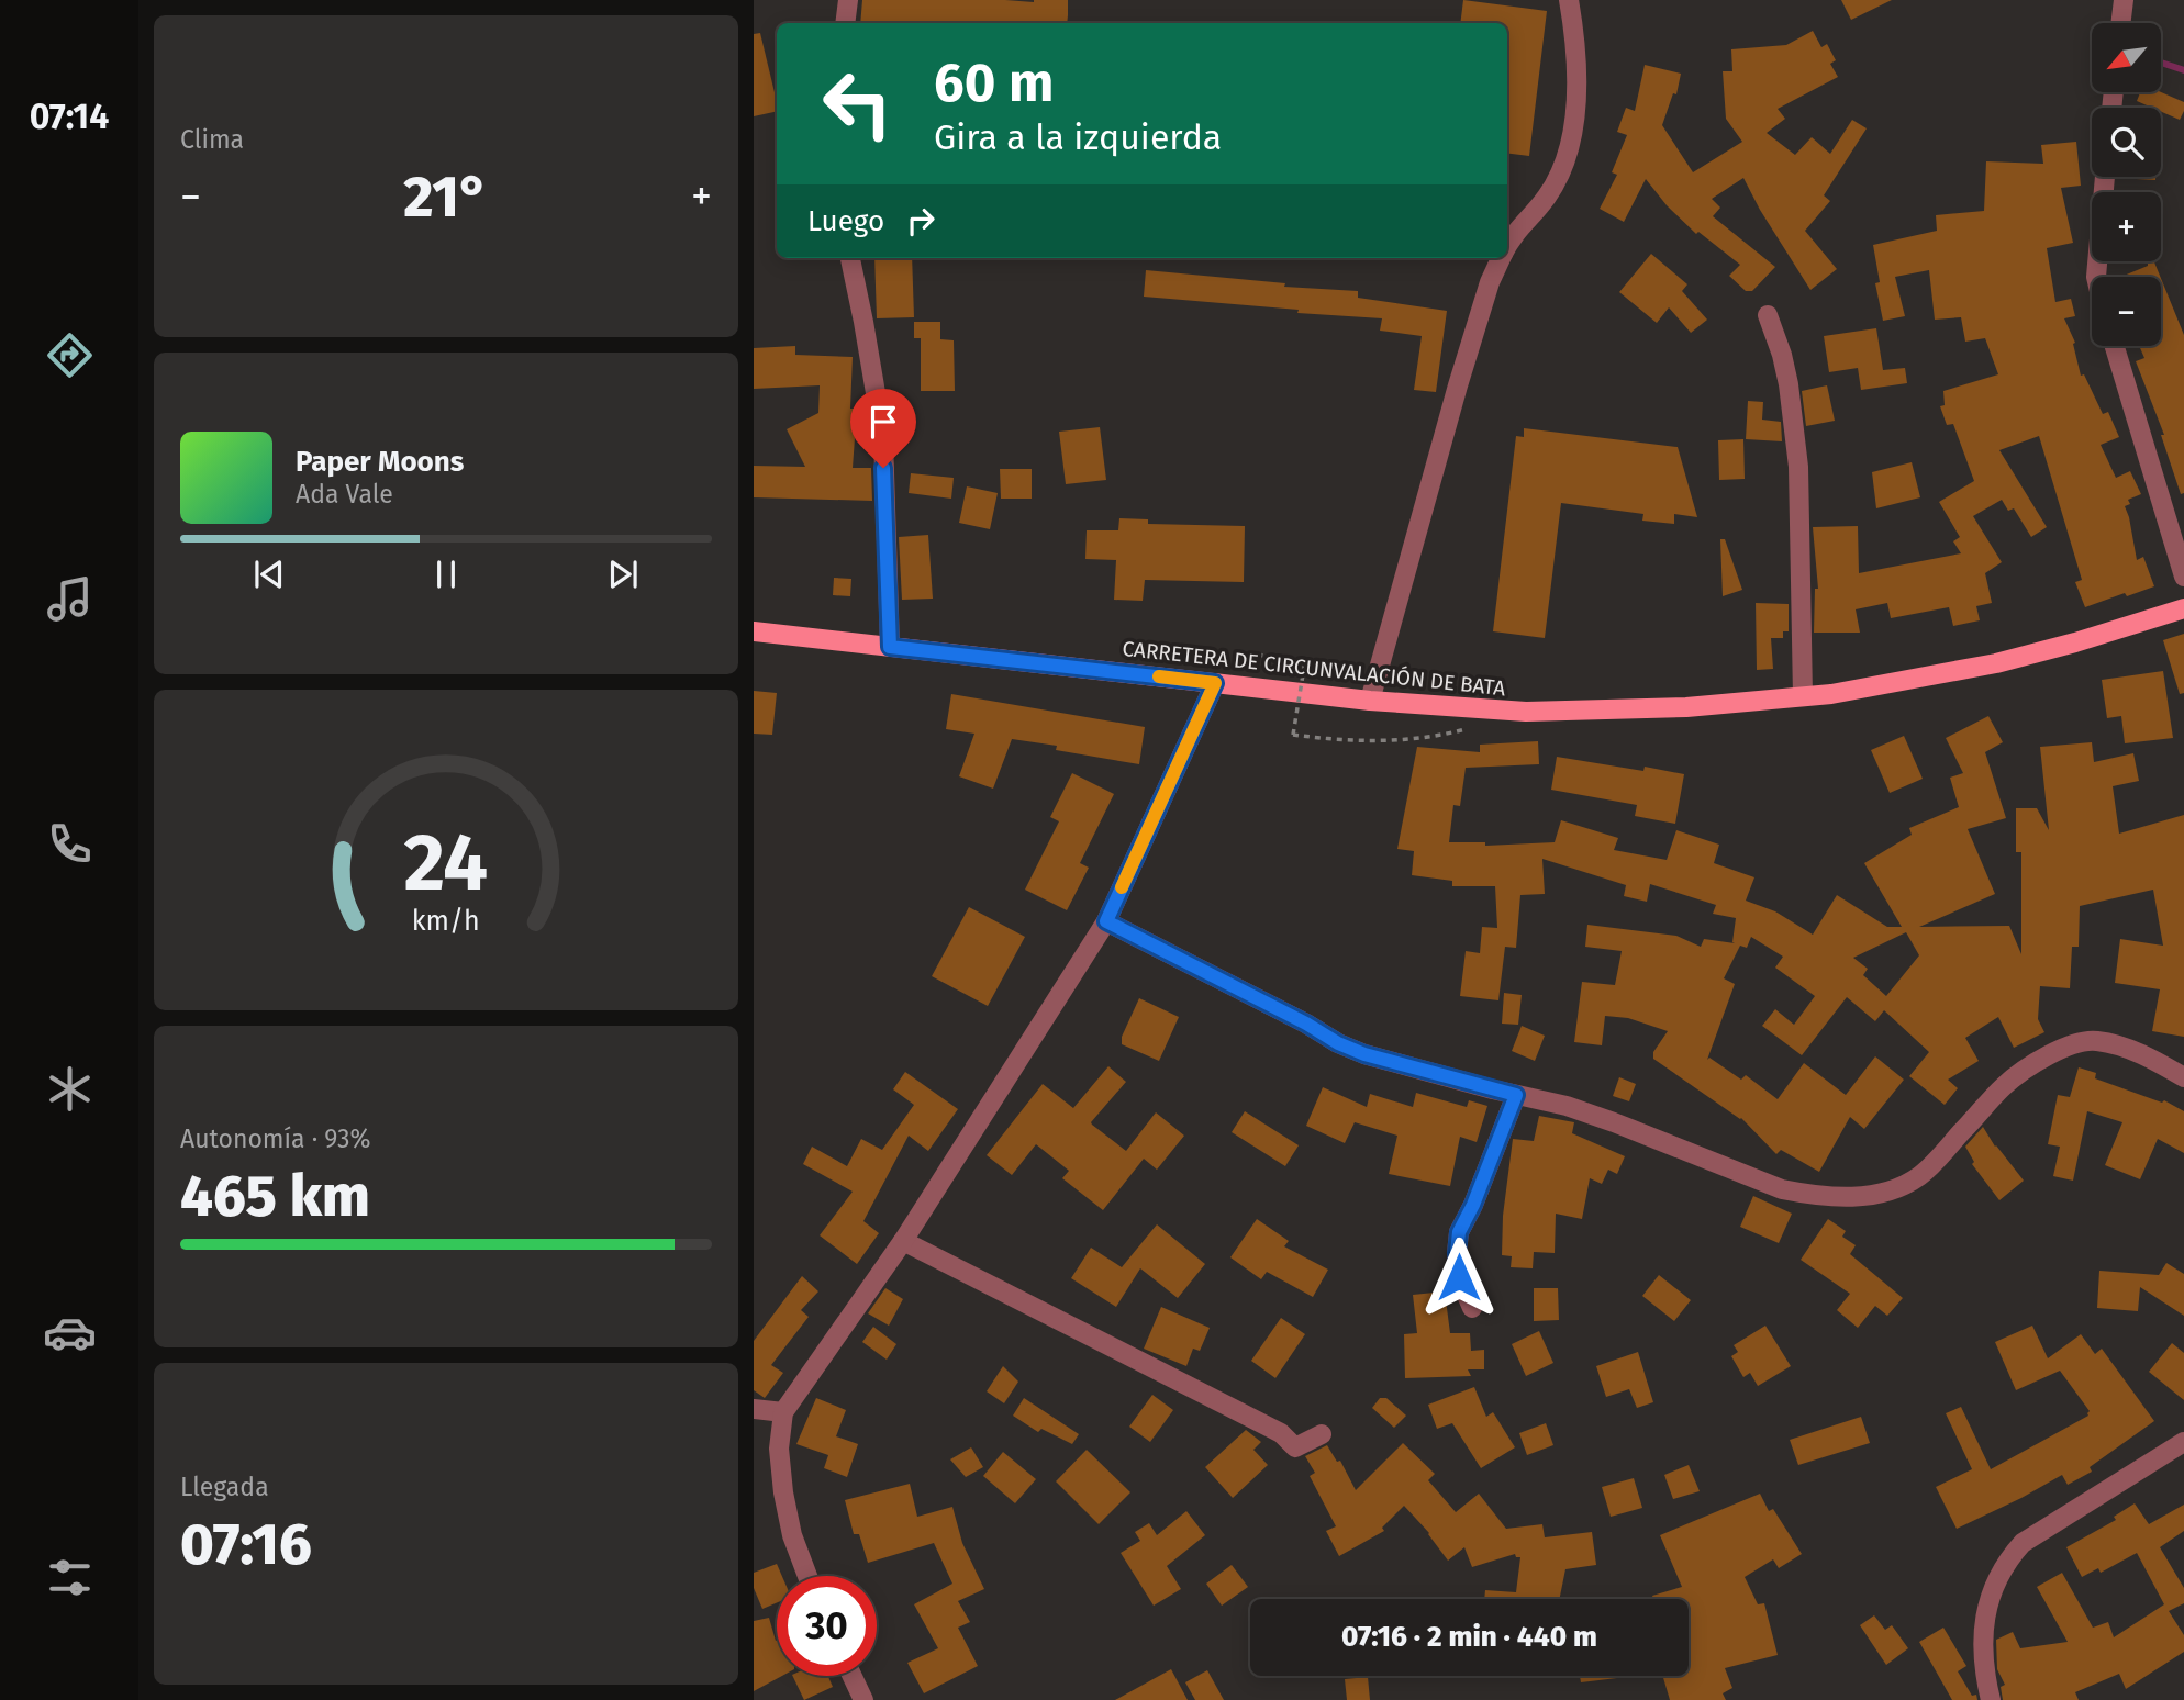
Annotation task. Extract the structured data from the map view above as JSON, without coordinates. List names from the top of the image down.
{
  "streets": {
    "main road": ["CARRETERA DE CIRCUNVALACIÓN DE BATA"]
  },
  "north": "bottom left",
  "page": {
    "tabs": "07:14",
    "tile": [
      "Clima",
      ["Autonomía · 93%", "465 km"],
      ["Llegada", "07:16"]
    ],
    "map_buttons": ["+", "−"],
    "turn": ["60 m", "Gira a la izquierda"],
    "heat": ["−", "21°", "+"],
    "then": "Luego",
    "song": ["Paper Moons", "Ada Vale"],
    "limit": "30",
    "trip": "07:16 · 2 min · 440 m",
    "gauge": ["24", "km/h"]
  }
}
